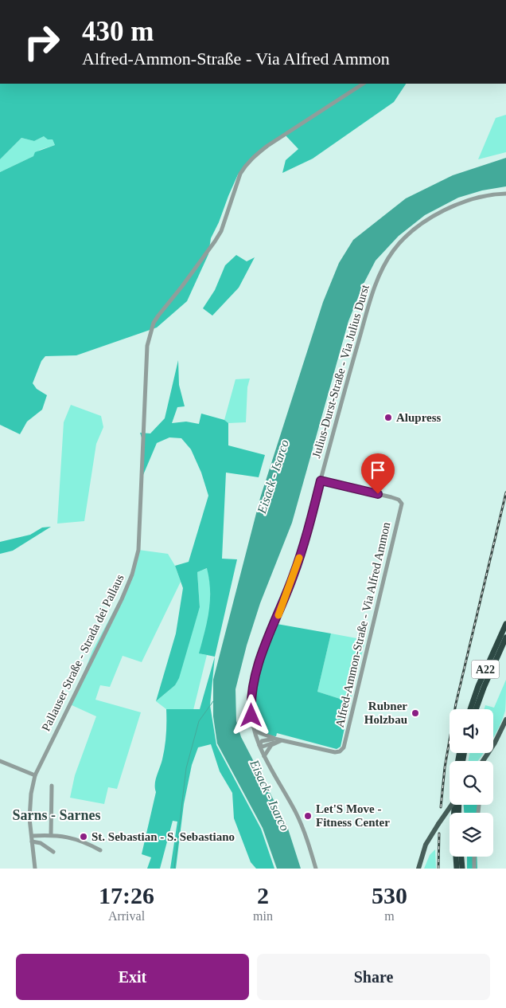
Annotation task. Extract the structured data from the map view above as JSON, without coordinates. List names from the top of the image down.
{
  "streets": {
    "highway": ["A22"],
    "street": ["Julius-Durst-Straße - Via Julius Durst", "Alfred-Ammon-Straße - Via Alfred Ammon", "Pallauser Straße - Strada dei Pallaus"]
  },
  "crossings": [
    ["Julius-Durst-Straße - Via Julius Durst", "Alfred-Ammon-Straße - Via Alfred Ammon"]
  ],
  "districts": ["Sarns - Sarnes"],
  "water": ["Eisack - Isarco"],
  "places": [
    "Alupress",
    "Rubner Holzbau",
    "Let'S Move - Fitness Center",
    "St. Sebastian - S. Sebastiano"
  ],
  "page": {
    "turn": ["430 m", "Alfred-Ammon-Straße - Via Alfred Ammon"],
    "eta": [
      "17:26",
      "Arrival",
      "2",
      "min",
      "530",
      "m"
    ],
    "buttons": ["Exit", "Share"]
  }
}
